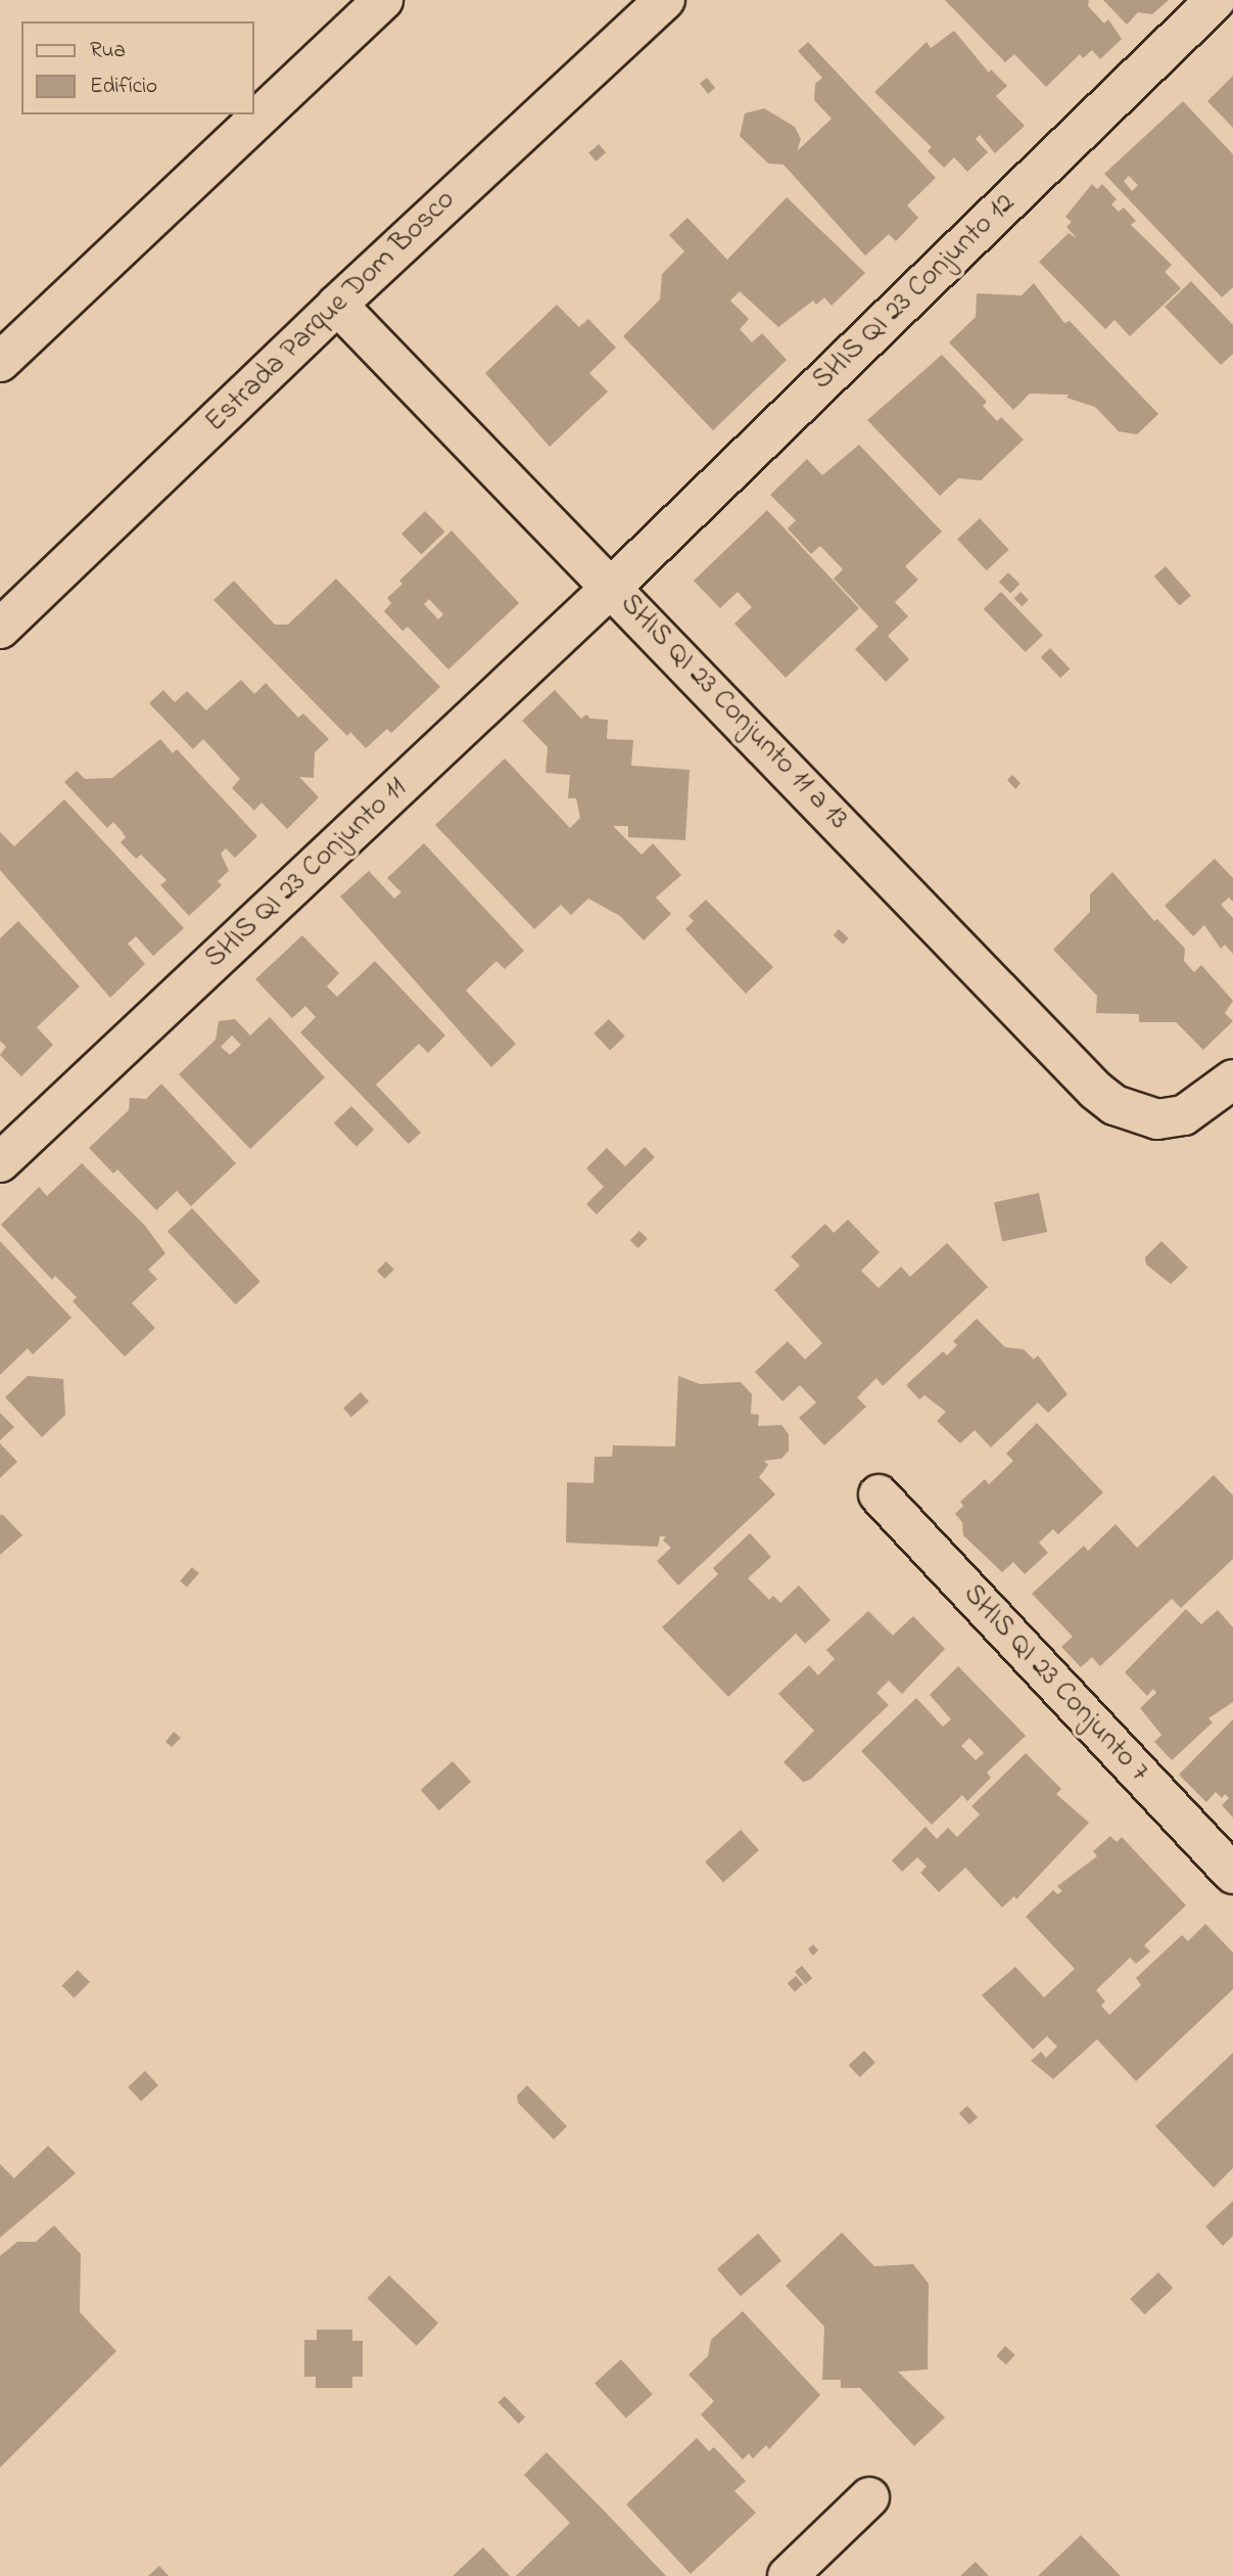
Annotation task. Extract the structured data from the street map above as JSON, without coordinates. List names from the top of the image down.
{
  "streets": {
    "street": [
      "SHIS QI 23 Conjunto 12",
      "Estrada Parque Dom Bosco",
      "SHIS QI 23 Conjunto 11 a 13",
      "SHIS QI 23 Conjunto 11",
      "SHIS QI 23 Conjunto 7"
    ]
  },
  "crossings": [
    ["SHIS QI 23 Conjunto 12", "SHIS QI 23 Conjunto 11 a 13"],
    ["SHIS QI 23 Conjunto 12", "SHIS QI 23 Conjunto 11"],
    ["Estrada Parque Dom Bosco", "SHIS QI 23 Conjunto 11 a 13"],
    ["SHIS QI 23 Conjunto 11 a 13", "SHIS QI 23 Conjunto 11"]
  ],
  "legend": ["Rua", "Edifício"]
}
